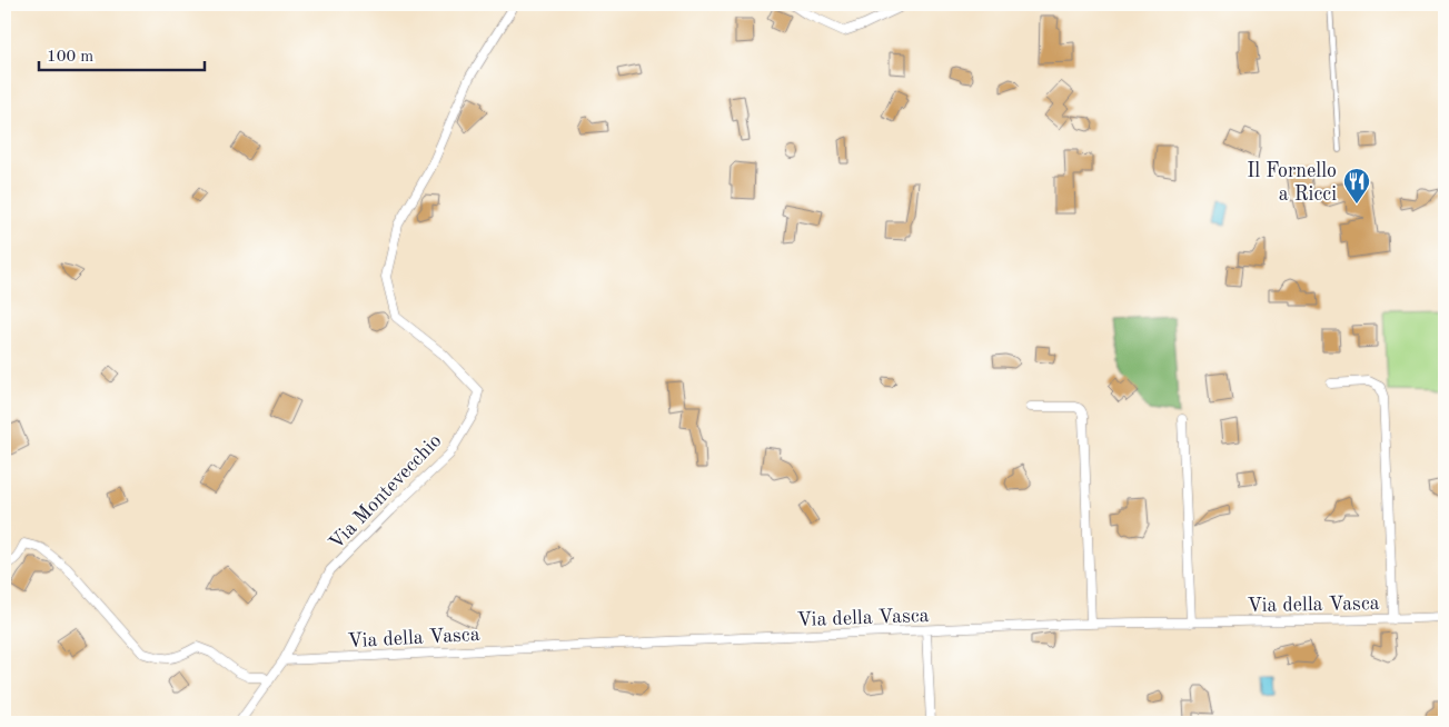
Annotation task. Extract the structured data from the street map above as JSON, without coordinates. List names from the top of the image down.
{
  "streets": {
    "street": ["Via Montevecchio", "Via della Vasca"]
  },
  "crossings": [
    ["Via Montevecchio", "Via della Vasca"]
  ],
  "places": {
    "restaurant": ["Il Fornello a Ricci"]
  },
  "scale_bar": "100 m"
}
